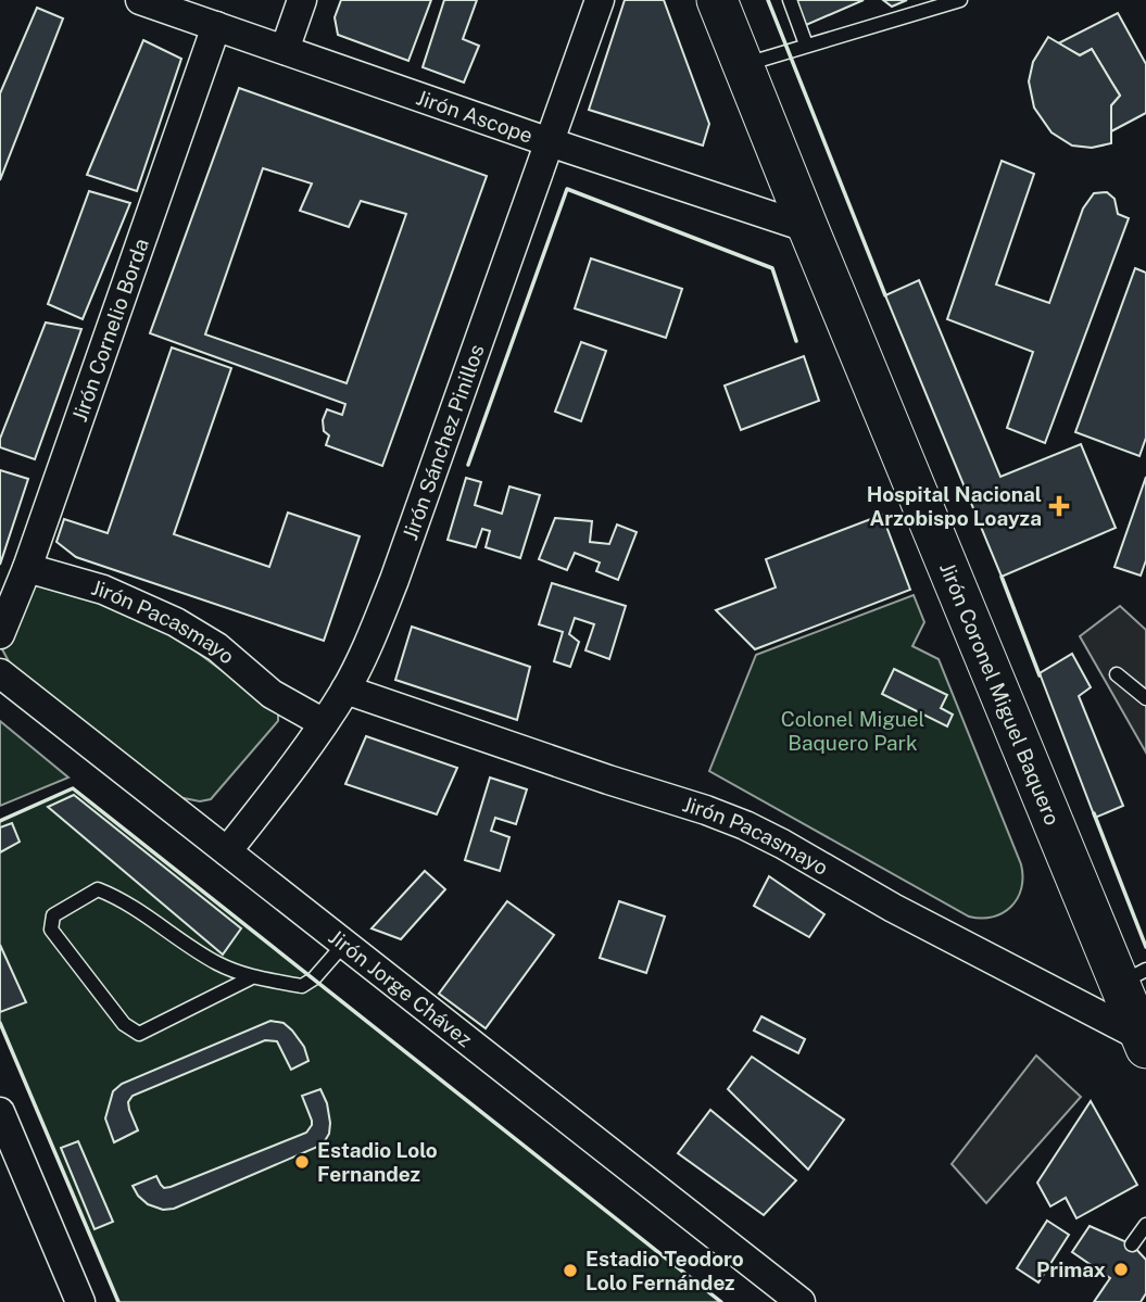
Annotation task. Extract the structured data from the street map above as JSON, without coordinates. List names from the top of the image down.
{
  "streets": {
    "main road": ["Jirón Coronel Miguel Baquero"],
    "street": [
      "Jirón Ascope",
      "Jirón Cornelio Borda",
      "Jirón Sánchez Pinillos",
      "Jirón Pacasmayo",
      "Jirón Jorge Chávez"
    ]
  },
  "crossings": [
    ["Jirón Ascope", "Jirón Cornelio Borda"],
    ["Jirón Ascope", "Jirón Sánchez Pinillos"],
    ["Jirón Ascope", "Jirón Coronel Miguel Baquero"],
    ["Jirón Cornelio Borda", "Jirón Pacasmayo"],
    ["Jirón Sánchez Pinillos", "Jirón Pacasmayo"],
    ["Jirón Sánchez Pinillos", "Jirón Jorge Chávez"],
    ["Jirón Pacasmayo", "Jirón Coronel Miguel Baquero"]
  ],
  "parks": ["Colonel Miguel Baquero Park"],
  "places": {
    "health": ["Hospital Nacional Arzobispo Loayza"],
    "other": ["Estadio Lolo Fernandez", "Primax", "Estadio Teodoro Lolo Fernández"]
  }
}
